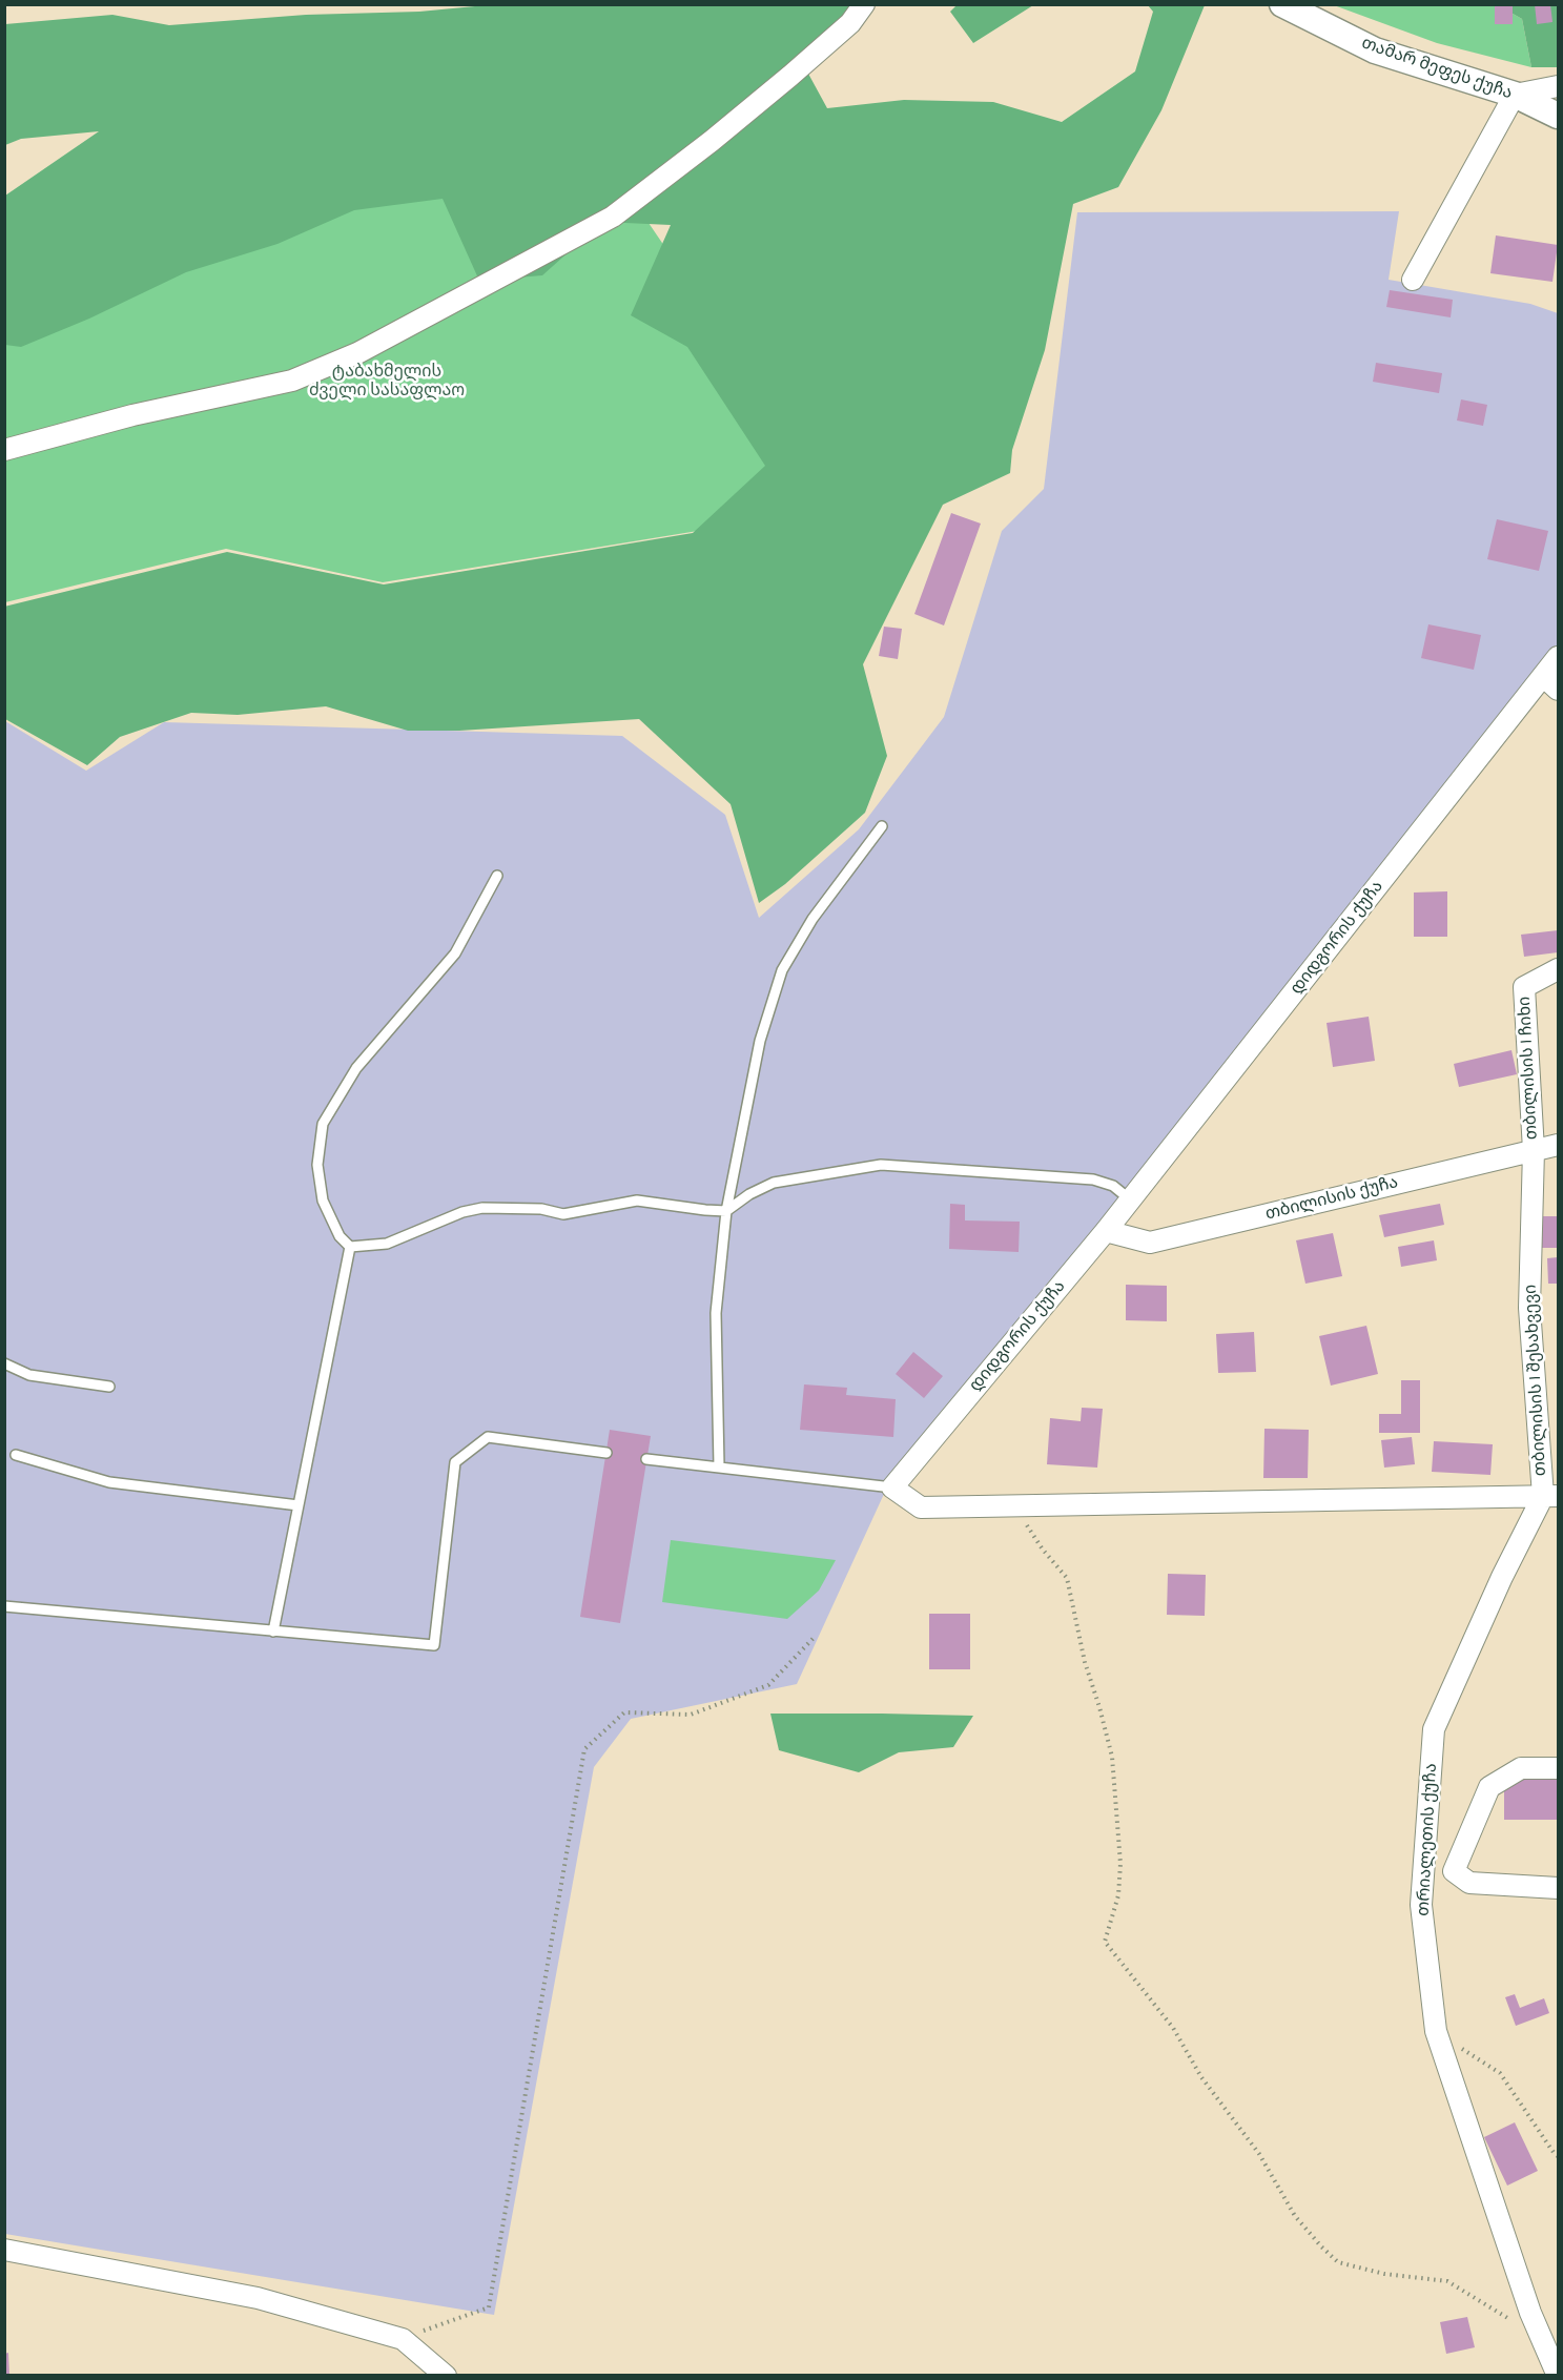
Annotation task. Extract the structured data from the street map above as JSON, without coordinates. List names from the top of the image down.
{
  "streets": {
    "street": [
      "თამარ მეფეს ქუჩა",
      "დიდგორის ქუჩა",
      "თბილისის I ჩიხი",
      "თბილისის ქუჩა",
      "თბილისის I შესახვევი",
      "თრიალეთის ქუჩა"
    ]
  },
  "crossings": [
    ["დიდგორის ქუჩა", "თბილისის ქუჩა"],
    ["თბილისის I ჩიხი", "თბილისის ქუჩა"],
    ["თბილისის I ჩიხი", "თბილისის I შესახვევი"],
    ["თბილისის ქუჩა", "თბილისის I შესახვევი"],
    ["თბილისის I შესახვევი", "თრიალეთის ქუჩა"]
  ],
  "parks": ["ტაბახმელის ძველი სასაფლაო"]
}
